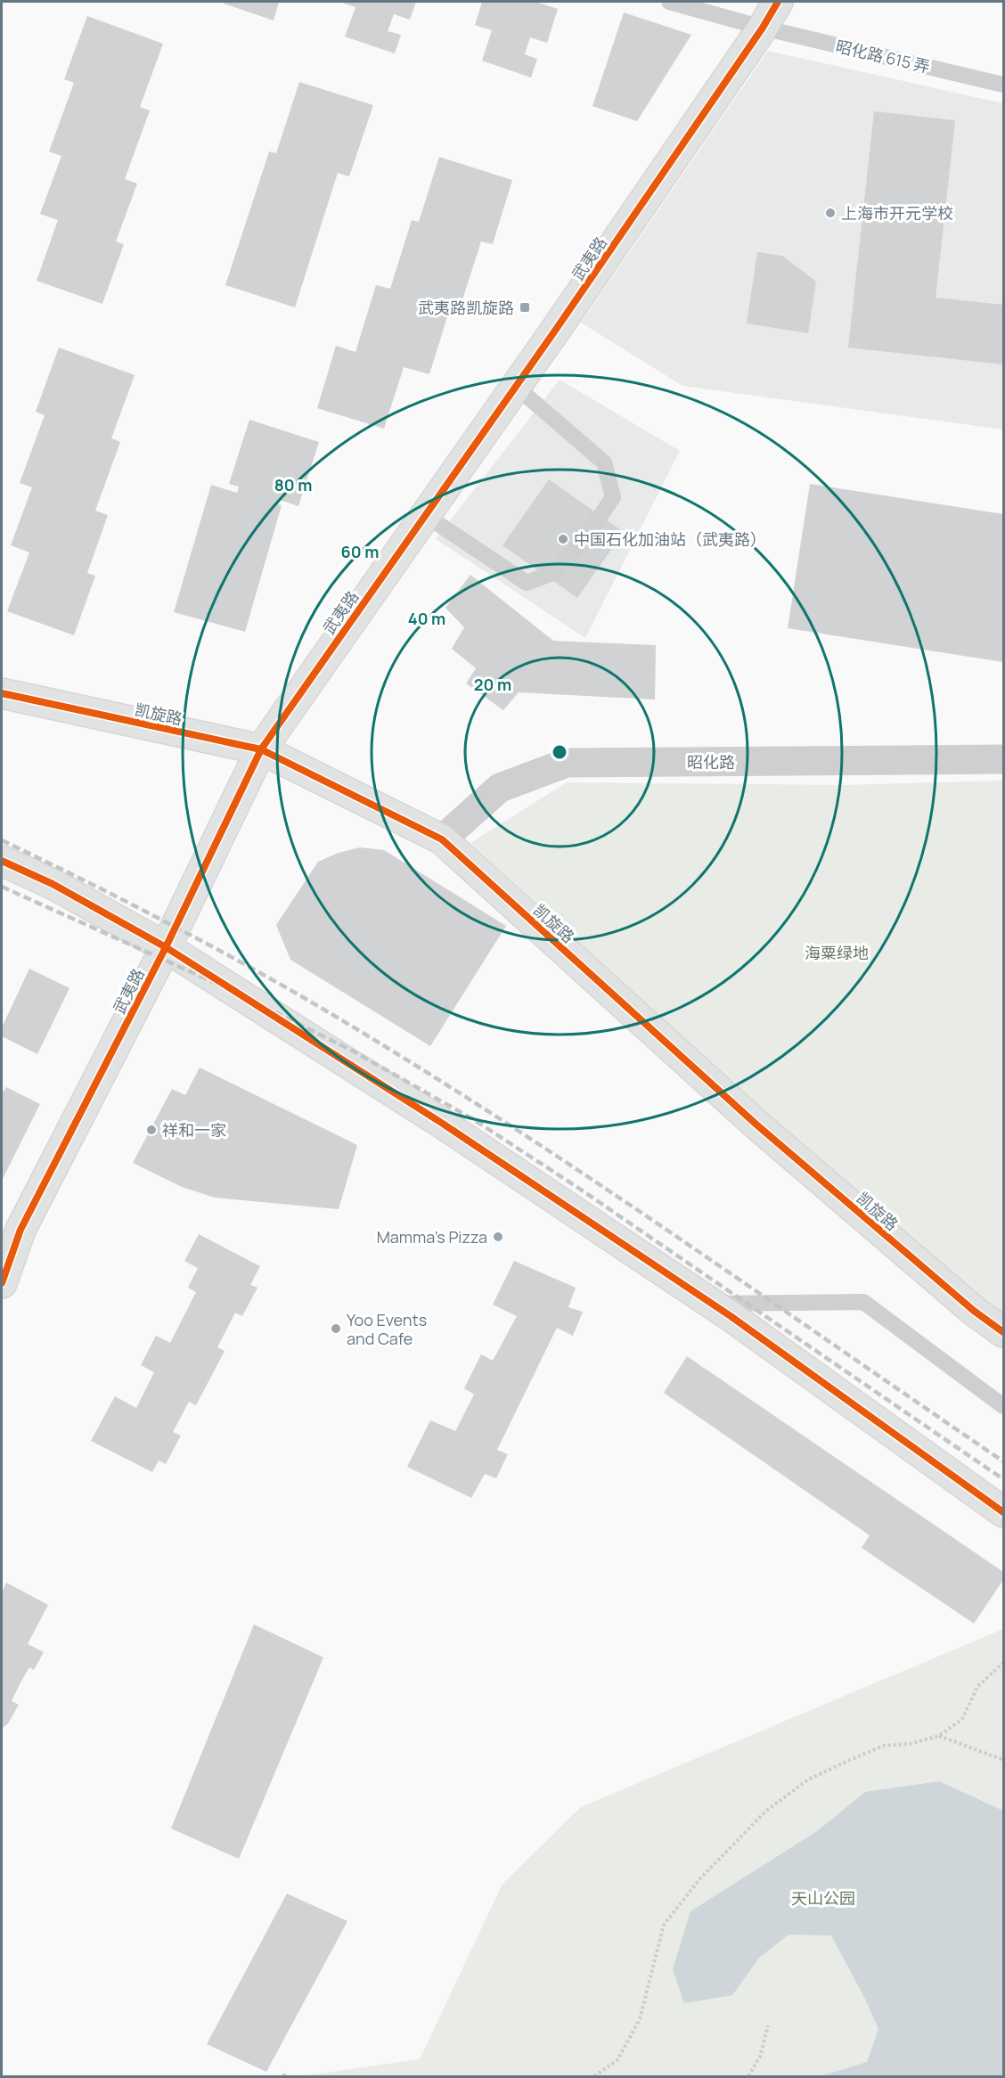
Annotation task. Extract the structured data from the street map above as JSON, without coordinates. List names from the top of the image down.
{
  "streets": {
    "street": ["武夷路", "凯旋路", "昭化路"],
    "lane": ["昭化路 615 弄"]
  },
  "crossings": [
    ["昭化路 615 弄", "武夷路"],
    ["武夷路", "凯旋路"],
    ["凯旋路", "昭化路"]
  ],
  "parks": ["海粟绿地", "天山公园"],
  "places": {
    "other": [
      "上海市开元学校",
      "中国石化加油站（武夷路）",
      "祥和一家",
      "Mamma's Pizza",
      "Yoo Events and Cafe"
    ],
    "transit": ["武夷路凯旋路"]
  },
  "rings": [
    "80 m",
    "60 m",
    "40 m",
    "20 m"
  ]
}
